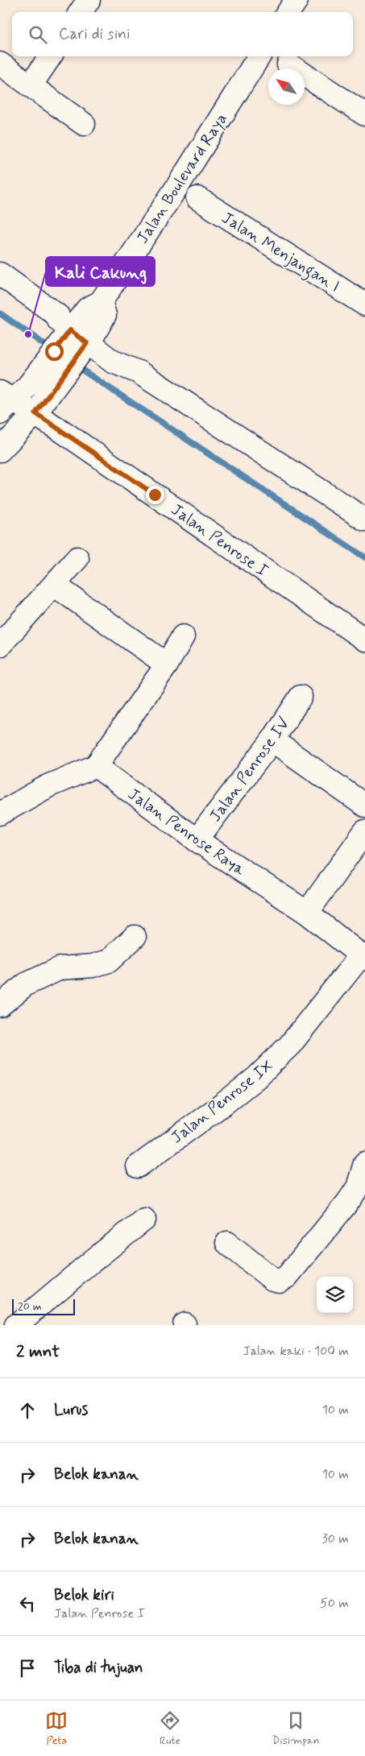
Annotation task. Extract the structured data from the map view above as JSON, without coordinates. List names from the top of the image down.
{
  "streets": {
    "street": [
      "Jalan Boulevard Raya",
      "Jalan Menjangan I",
      "Jalan Penrose I",
      "Jalan Penrose IV",
      "Jalan Penrose Raya",
      "Jalan Penrose IX"
    ]
  },
  "crossings": [
    ["Jalan Penrose IV", "Jalan Penrose Raya"],
    ["Jalan Penrose Raya", "Jalan Penrose IX"]
  ],
  "places": ["Kali Cakung"],
  "scale_bar": "20 m",
  "north": "top left",
  "page": {
    "search": "Cari di sini",
    "scale": "20 m",
    "heading": ["2 mnt", "Jalan kaki · 100 m"],
    "list": [
      ["Lurus", "10 m"],
      ["Belok kanan", "10 m"],
      ["Belok kanan", "30 m"],
      ["Belok kiri", "Jalan Penrose I", "50 m"],
      "Tiba di tujuan"
    ],
    "nav": ["Peta", "Rute", "Disimpan"]
  }
}
